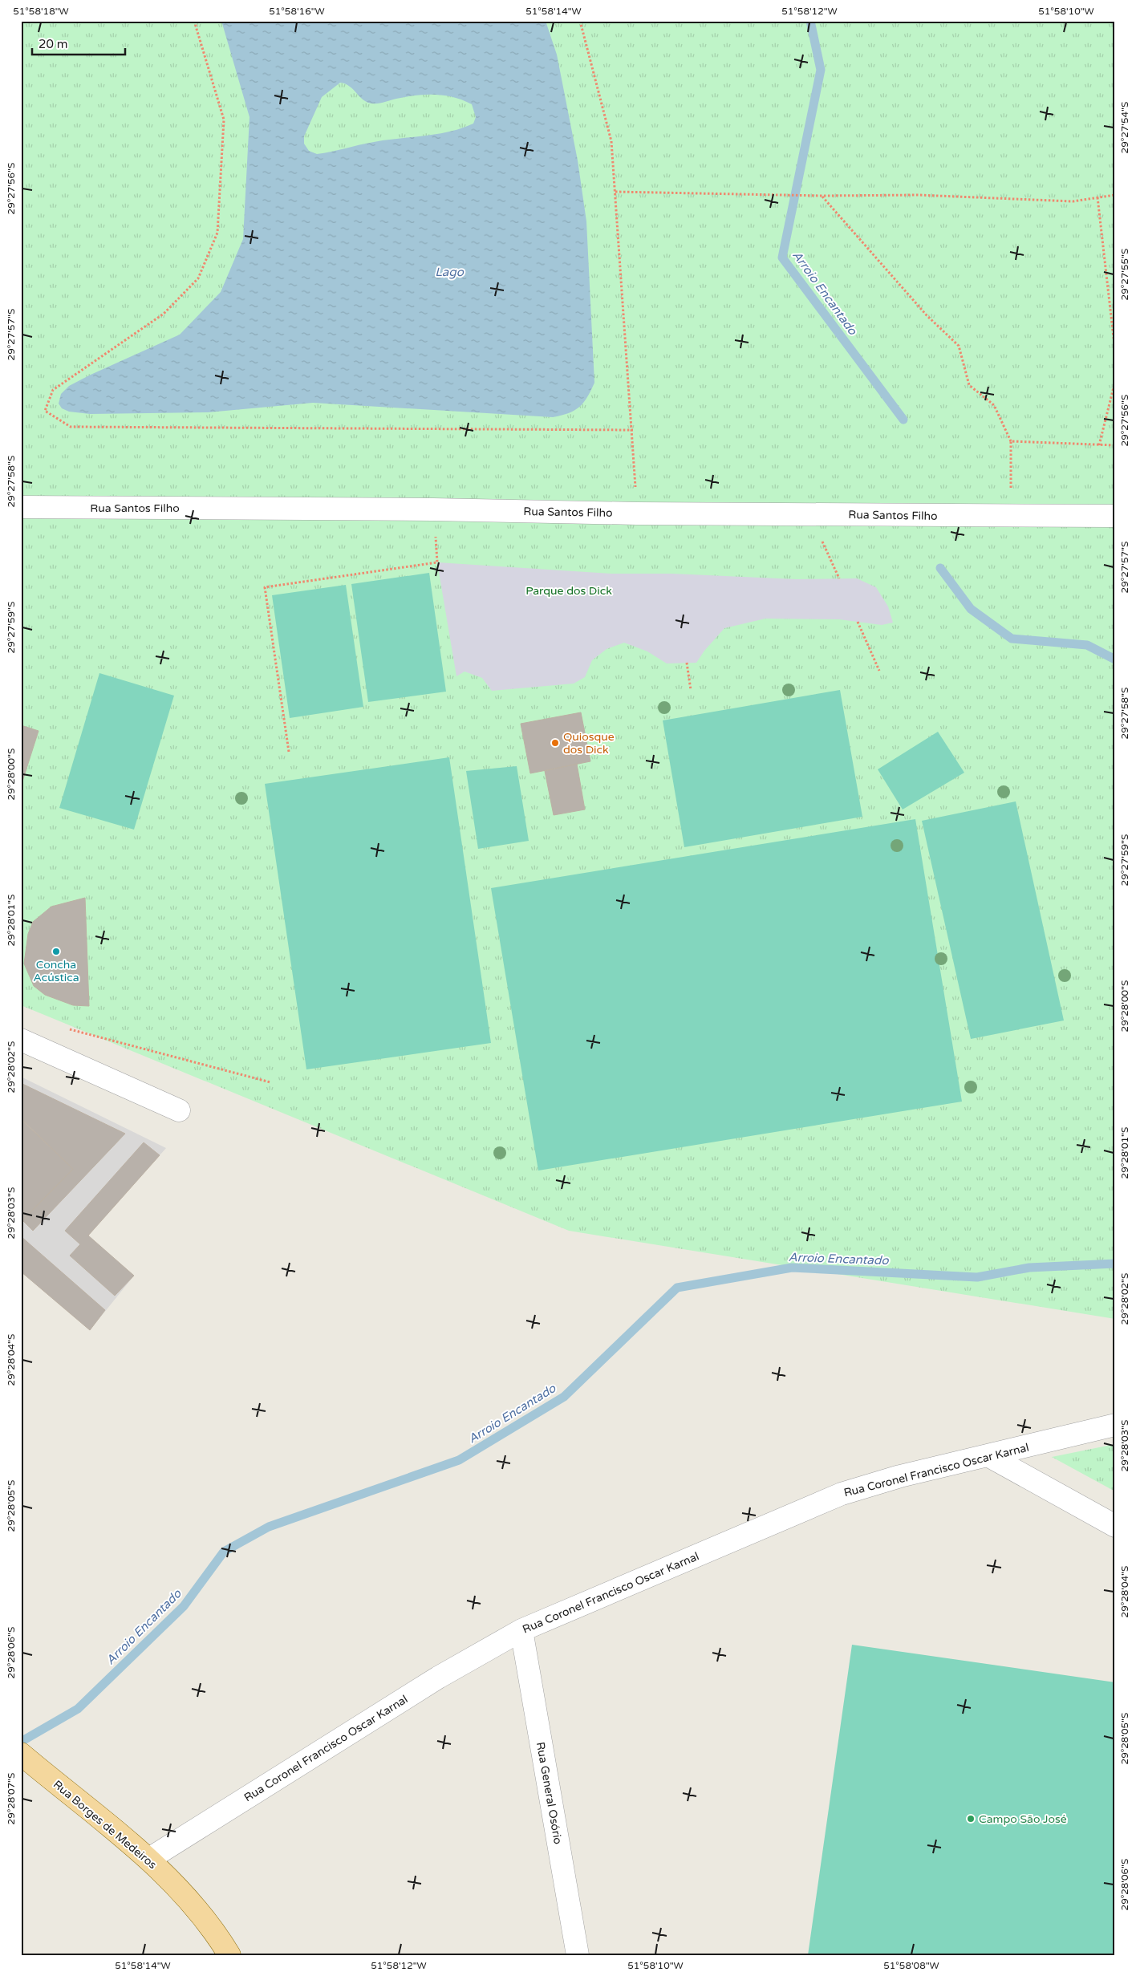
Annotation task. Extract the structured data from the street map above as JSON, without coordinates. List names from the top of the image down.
{
  "streets": {
    "main road": ["Rua Borges de Medeiros"],
    "street": ["Rua Santos Filho", "Rua Coronel Francisco Oscar Karnal", "Rua General Osório"]
  },
  "crossings": [
    ["Rua Coronel Francisco Oscar Karnal", "Rua General Osório"],
    ["Rua Coronel Francisco Oscar Karnal", "Rua Borges de Medeiros"]
  ],
  "water": ["Lago", "Arroio Encantado"],
  "parks": ["Parque dos Dick"],
  "places": ["Quiosque dos Dick", "Concha Acústica", "Campo São José"],
  "scale_bar": "20 m",
  "coordinates": [
    "51°58'18\"W",
    "51°58'16\"W",
    "51°58'14\"W",
    "51°58'12\"W",
    "51°58'10\"W",
    "29°27'54\"S",
    "29°27'56\"S",
    "29°27'55\"S",
    "29°27'57\"S",
    "29°27'58\"S",
    "29°27'59\"S",
    "29°28'00\"S",
    "29°28'01\"S",
    "29°28'02\"S",
    "29°28'03\"S",
    "29°28'04\"S",
    "29°28'05\"S",
    "29°28'06\"S",
    "29°28'07\"S",
    "51°58'08\"W"
  ]
}
